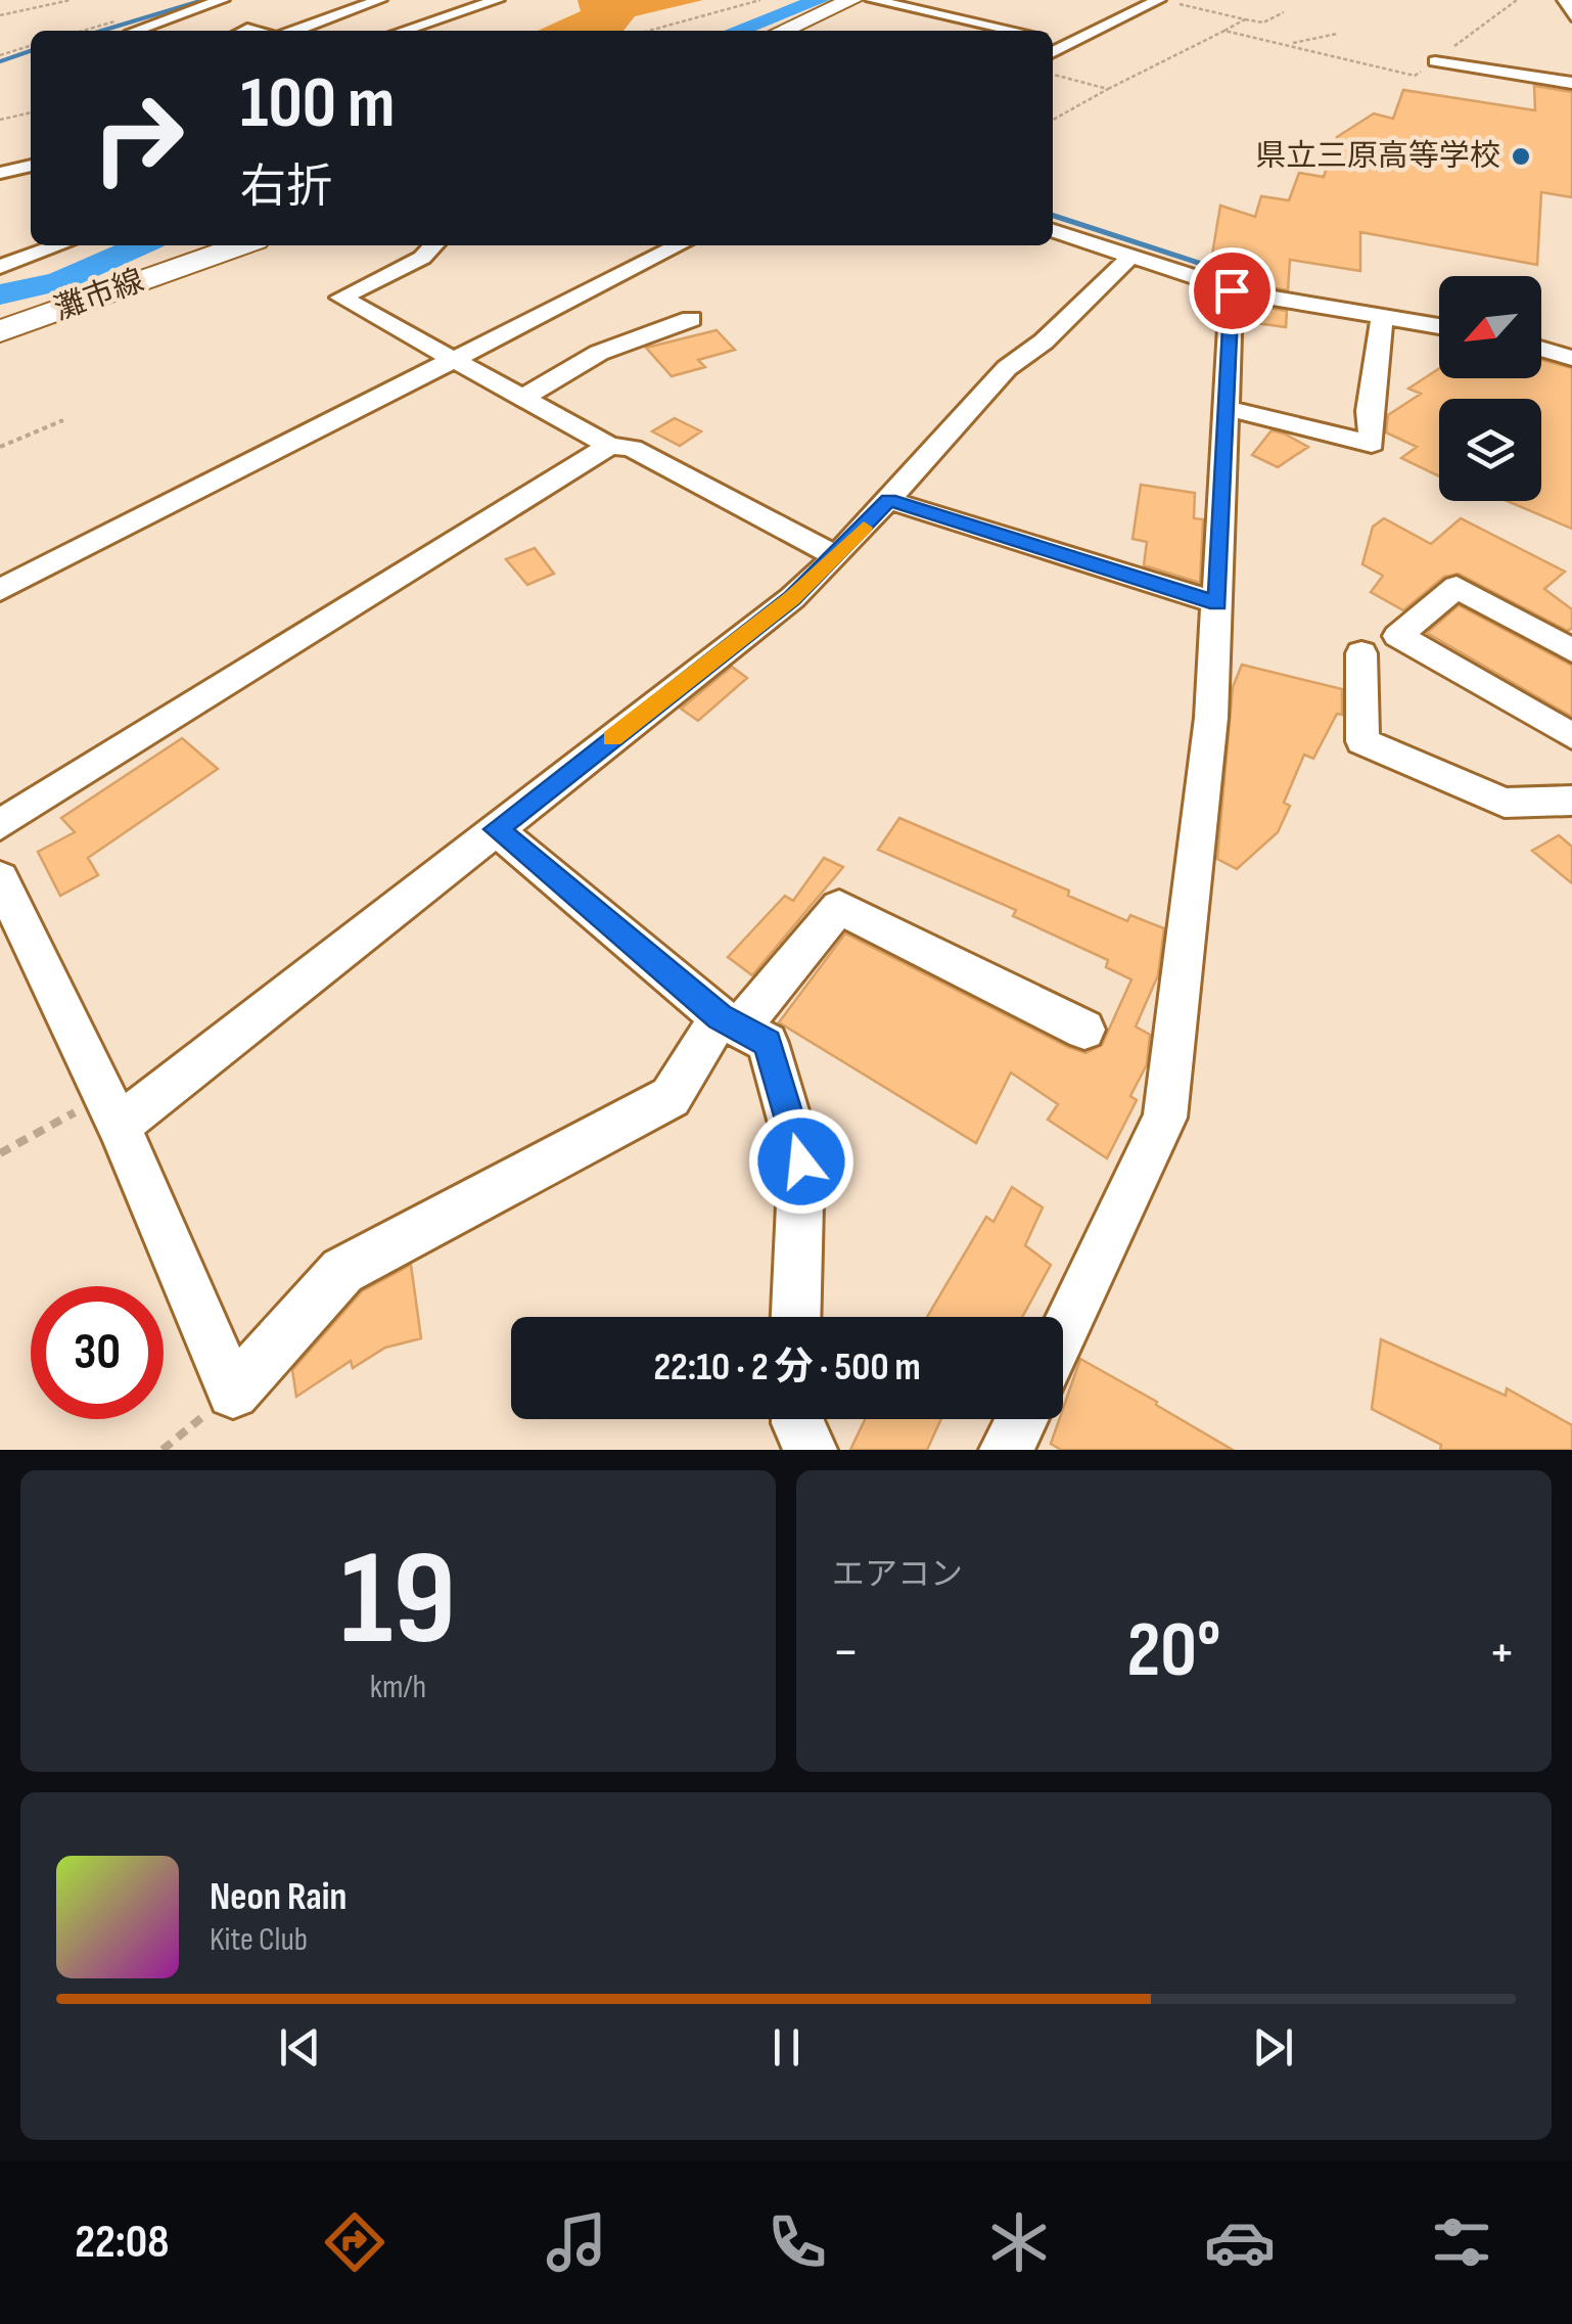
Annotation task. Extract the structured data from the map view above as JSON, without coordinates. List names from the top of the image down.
{
  "streets": {
    "main road": ["灘市線"]
  },
  "places": ["県立三原高等学校"],
  "north": "bottom left",
  "page": {
    "turn": ["100 m", "右折"],
    "limit": "30",
    "trip": "22:10 · 2 分 · 500 m",
    "tile": [
      ["19", "km/h"],
      "エアコン"
    ],
    "heat": ["−", "20°", "+"],
    "song": ["Neon Rain", "Kite Club"],
    "tabs": "22:08"
  }
}
